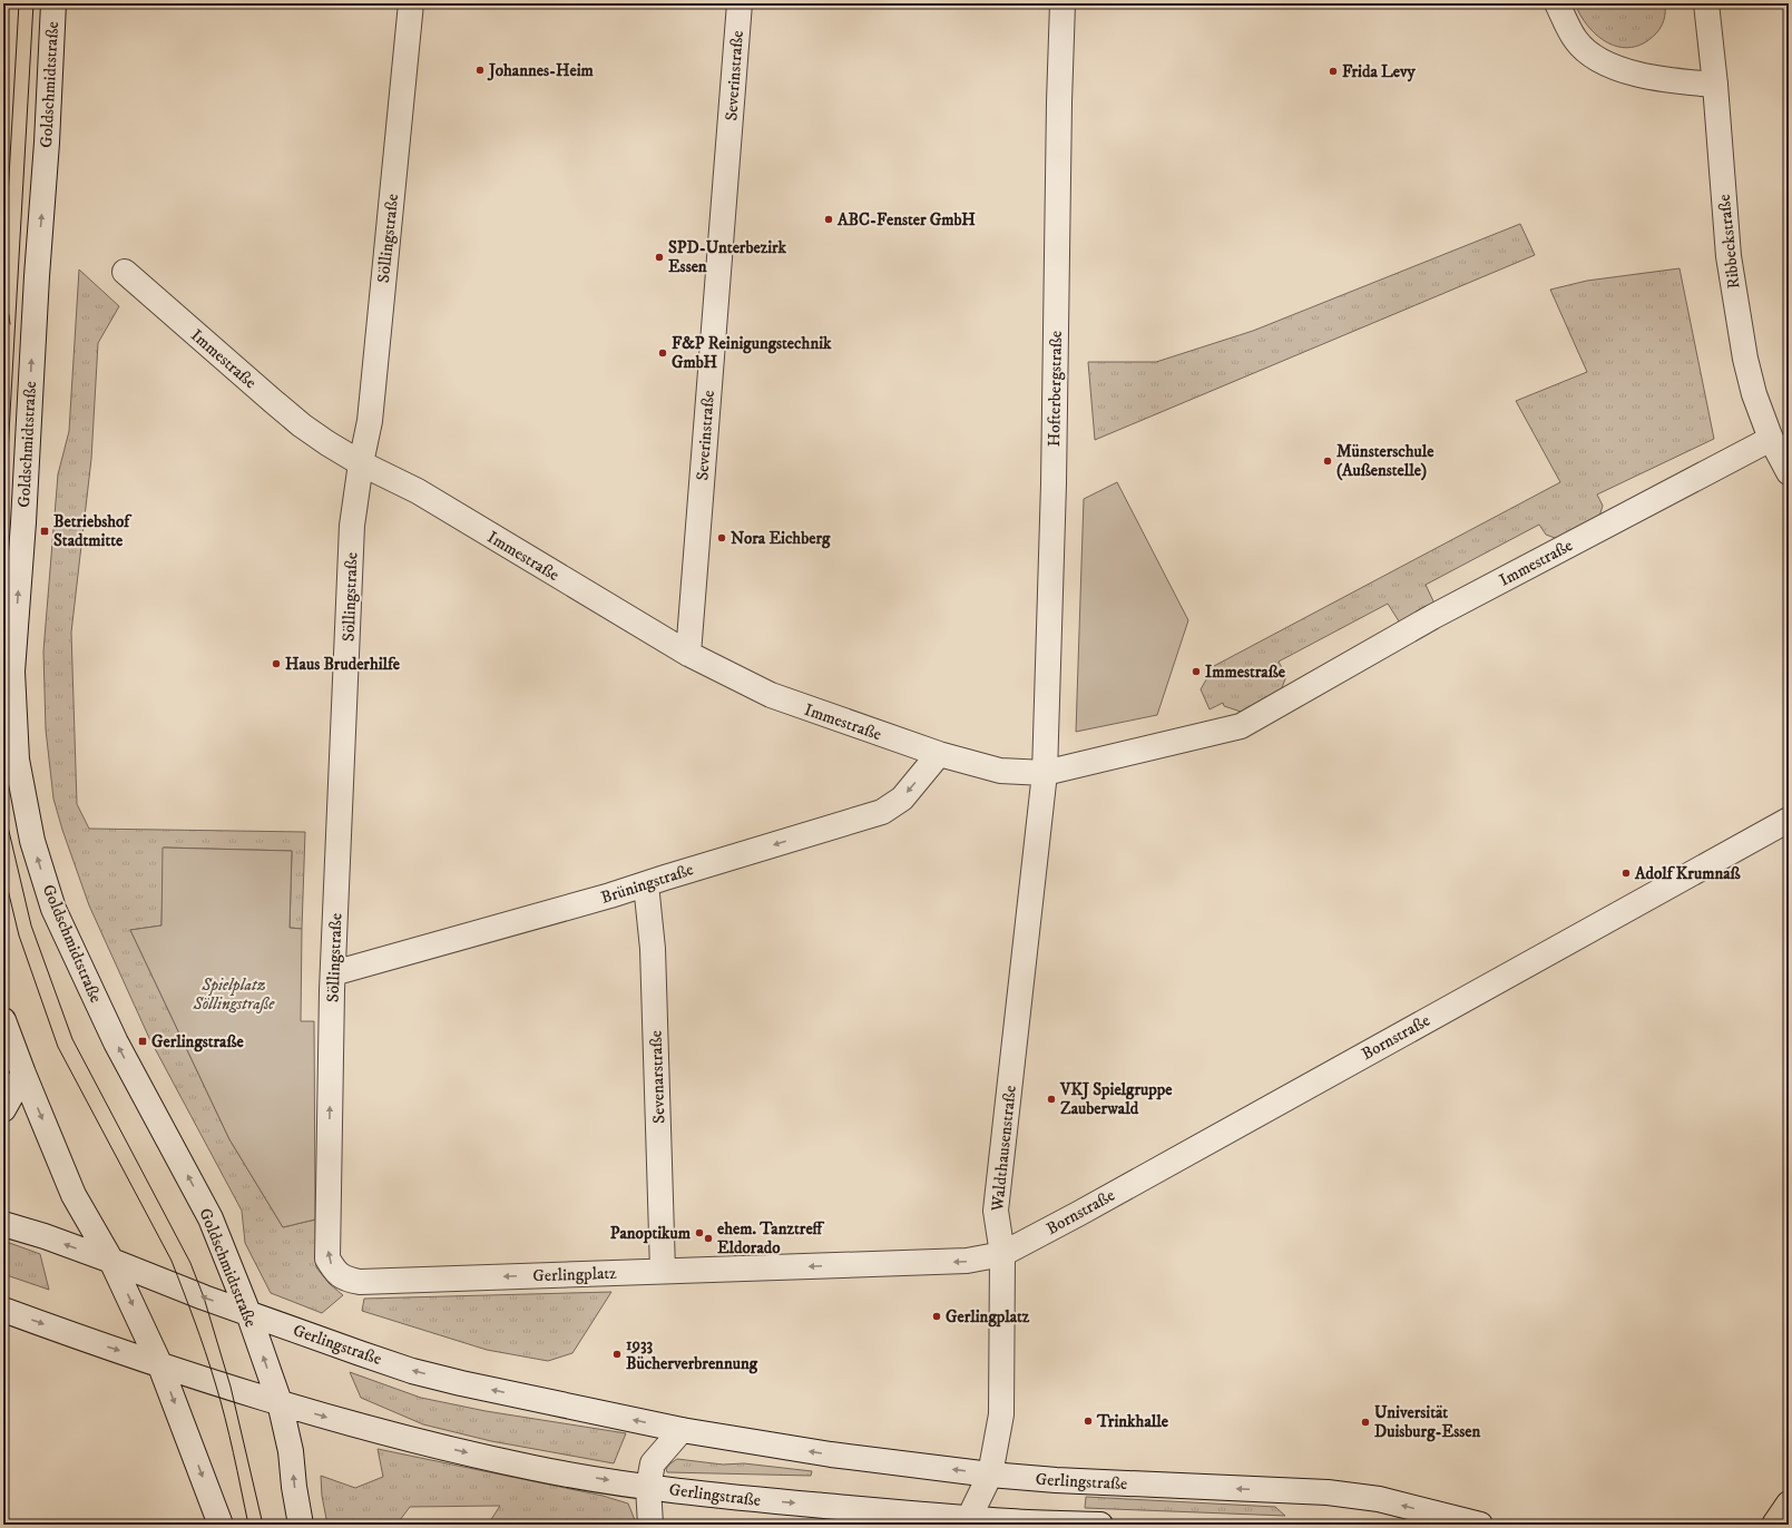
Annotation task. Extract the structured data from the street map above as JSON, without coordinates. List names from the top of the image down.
{
  "streets": {
    "street": [
      "Severinstraße",
      "Goldschmidtstraße",
      "Söllingstraße",
      "Ribbeckstraße",
      "Immestraße",
      "Hofterbergstraße",
      "Brüningstraße",
      "Bornstraße",
      "Sevenarstraße",
      "Waldthausenstraße",
      "Gerlingplatz",
      "Gerlingstraße"
    ]
  },
  "crossings": [
    ["Severinstraße", "Immestraße"],
    ["Goldschmidtstraße", "Gerlingstraße"],
    ["Söllingstraße", "Immestraße"],
    ["Söllingstraße", "Brüningstraße"],
    ["Söllingstraße", "Gerlingplatz"],
    ["Ribbeckstraße", "Immestraße"],
    ["Immestraße", "Hofterbergstraße"],
    ["Immestraße", "Brüningstraße"],
    ["Immestraße", "Waldthausenstraße"],
    ["Hofterbergstraße", "Waldthausenstraße"],
    ["Brüningstraße", "Sevenarstraße"],
    ["Bornstraße", "Waldthausenstraße"],
    ["Bornstraße", "Gerlingplatz"],
    ["Sevenarstraße", "Gerlingplatz"],
    ["Waldthausenstraße", "Gerlingplatz"],
    ["Waldthausenstraße", "Gerlingstraße"]
  ],
  "one_way": ["Brüningstraße", "Gerlingplatz"],
  "parks": ["Spielplatz Söllingstraße"],
  "places": {
    "other": [
      "Johannes-Heim",
      "Frida Levy",
      "ABC-Fenster GmbH",
      "SPD-Unterbezirk Essen",
      "F&P Reinigungstechnik GmbH",
      "Münsterschule (Außenstelle)",
      "Nora Eichberg",
      "Haus Bruderhilfe",
      "Immestraße",
      "Adolf Krumnaß",
      "VKJ Spielgruppe Zauberwald",
      "Panoptikum",
      "ehem. Tanztreff Eldorado",
      "Gerlingplatz",
      "1933 Bücherverbrennung",
      "Trinkhalle",
      "Universität Duisburg-Essen"
    ],
    "transit": ["Betriebshof Stadtmitte", "Gerlingstraße"]
  }
}
